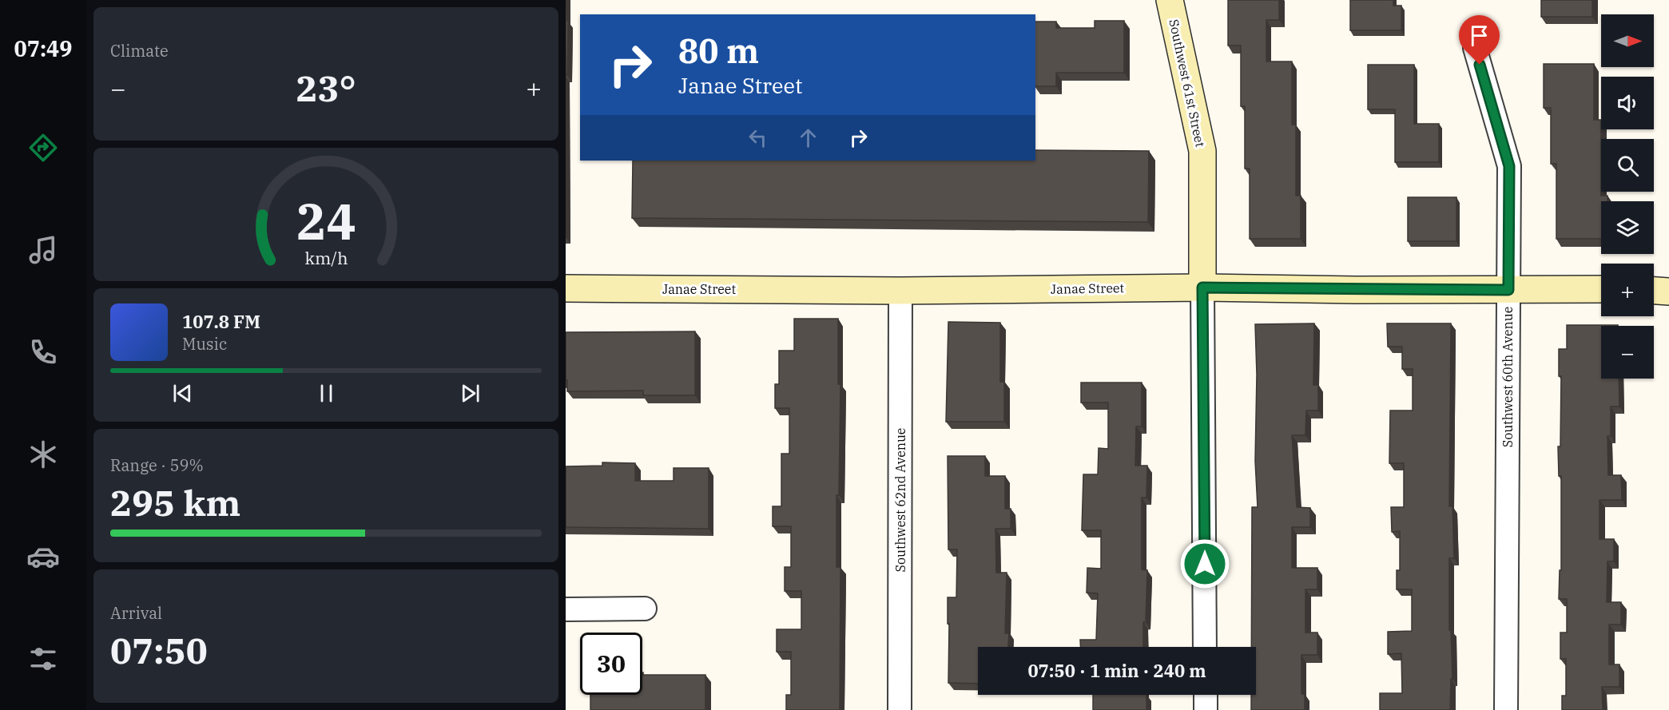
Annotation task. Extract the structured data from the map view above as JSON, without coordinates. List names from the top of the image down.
{
  "streets": {
    "street": [
      "Southwest 61st Street",
      "Janae Street",
      "Southwest 60th Avenue",
      "Southwest 62nd Avenue"
    ]
  },
  "crossings": [
    ["Southwest 61st Street", "Janae Street"],
    ["Janae Street", "Southwest 60th Avenue"],
    ["Janae Street", "Southwest 62nd Avenue"]
  ],
  "north": "right",
  "page": {
    "tabs": "07:49",
    "tile": [
      "Climate",
      ["Range · 59%", "295 km"],
      ["Arrival", "07:50"]
    ],
    "map_buttons": ["+", "−"],
    "turn": ["80 m", "Janae Street"],
    "heat": ["−", "23°", "+"],
    "song": ["107.8 FM", "Music"],
    "limit": "30",
    "trip": "07:50 · 1 min · 240 m",
    "gauge": ["24", "km/h"]
  }
}
